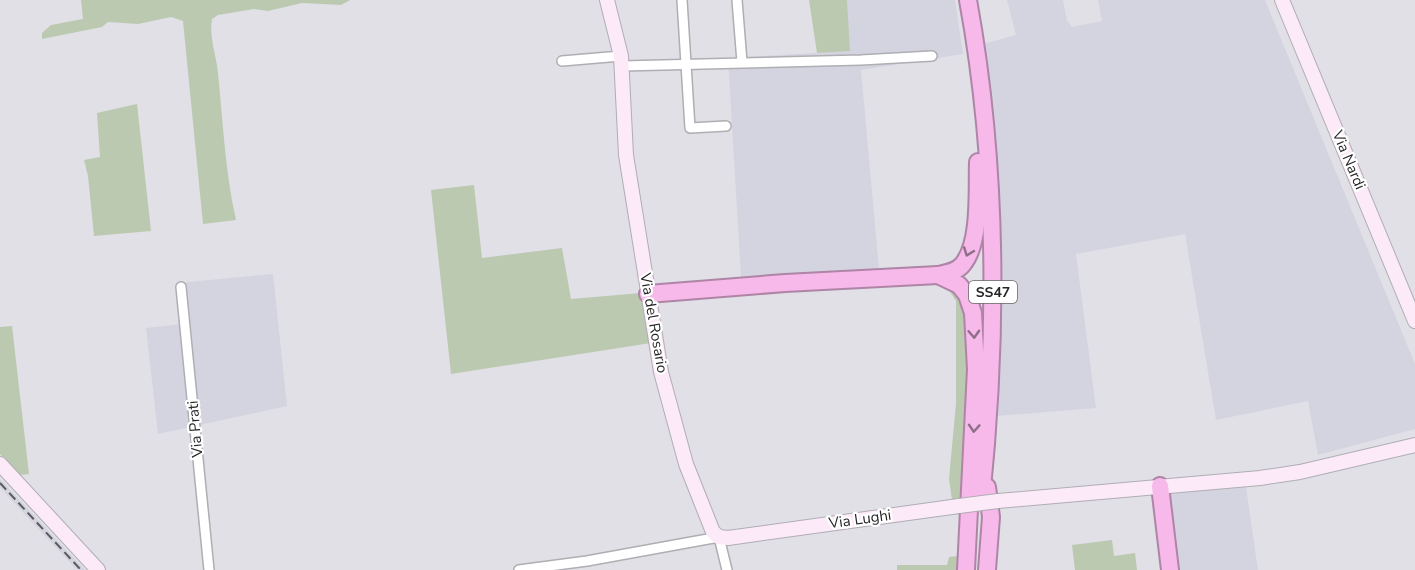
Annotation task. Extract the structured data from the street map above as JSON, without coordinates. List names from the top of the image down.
{
  "streets": {
    "highway": ["SS47"],
    "street": [
      "Via Nardi",
      "Via del Rosario",
      "Via Prati",
      "Via Lughi"
    ]
  },
  "crossings": [
    ["SS47", "Via Lughi"],
    ["Via del Rosario", "Via Lughi"]
  ]
}
